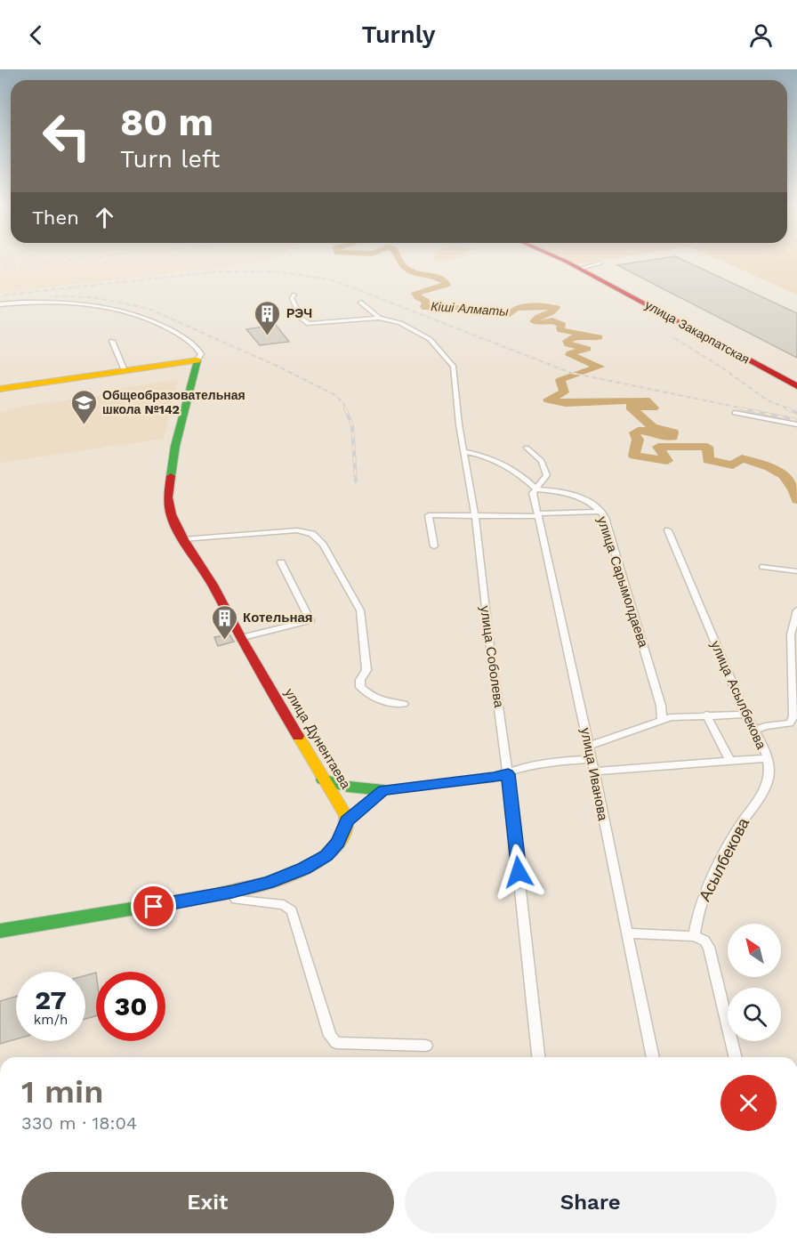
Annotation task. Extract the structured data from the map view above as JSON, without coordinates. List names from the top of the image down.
{
  "streets": {
    "street": [
      "улица Закарпатская",
      "улица Сарымолдаева",
      "улица Соболева",
      "улица Асылбекова",
      "улица Дунентаева",
      "улица Иванова",
      "Асылбекова"
    ]
  },
  "crossings": [
    ["улица Сарымолдаева", "улица Иванова"],
    ["улица Асылбекова", "улица Иванова"],
    ["улица Асылбекова", "Асылбекова"]
  ],
  "water": ["Кіші Алматы"],
  "places": {
    "building": ["РЭЧ", "Котельная"],
    "school or university": ["Общеобразовательная школа №142"]
  },
  "north": "top left",
  "page": {
    "header": "Turnly",
    "turn": ["80 m", "Turn left"],
    "then": "Then",
    "speed": "27 km/h",
    "limit": "30",
    "heading": ["1 min", "330 m · 18:04"],
    "buttons": ["Exit", "Share"]
  }
}
